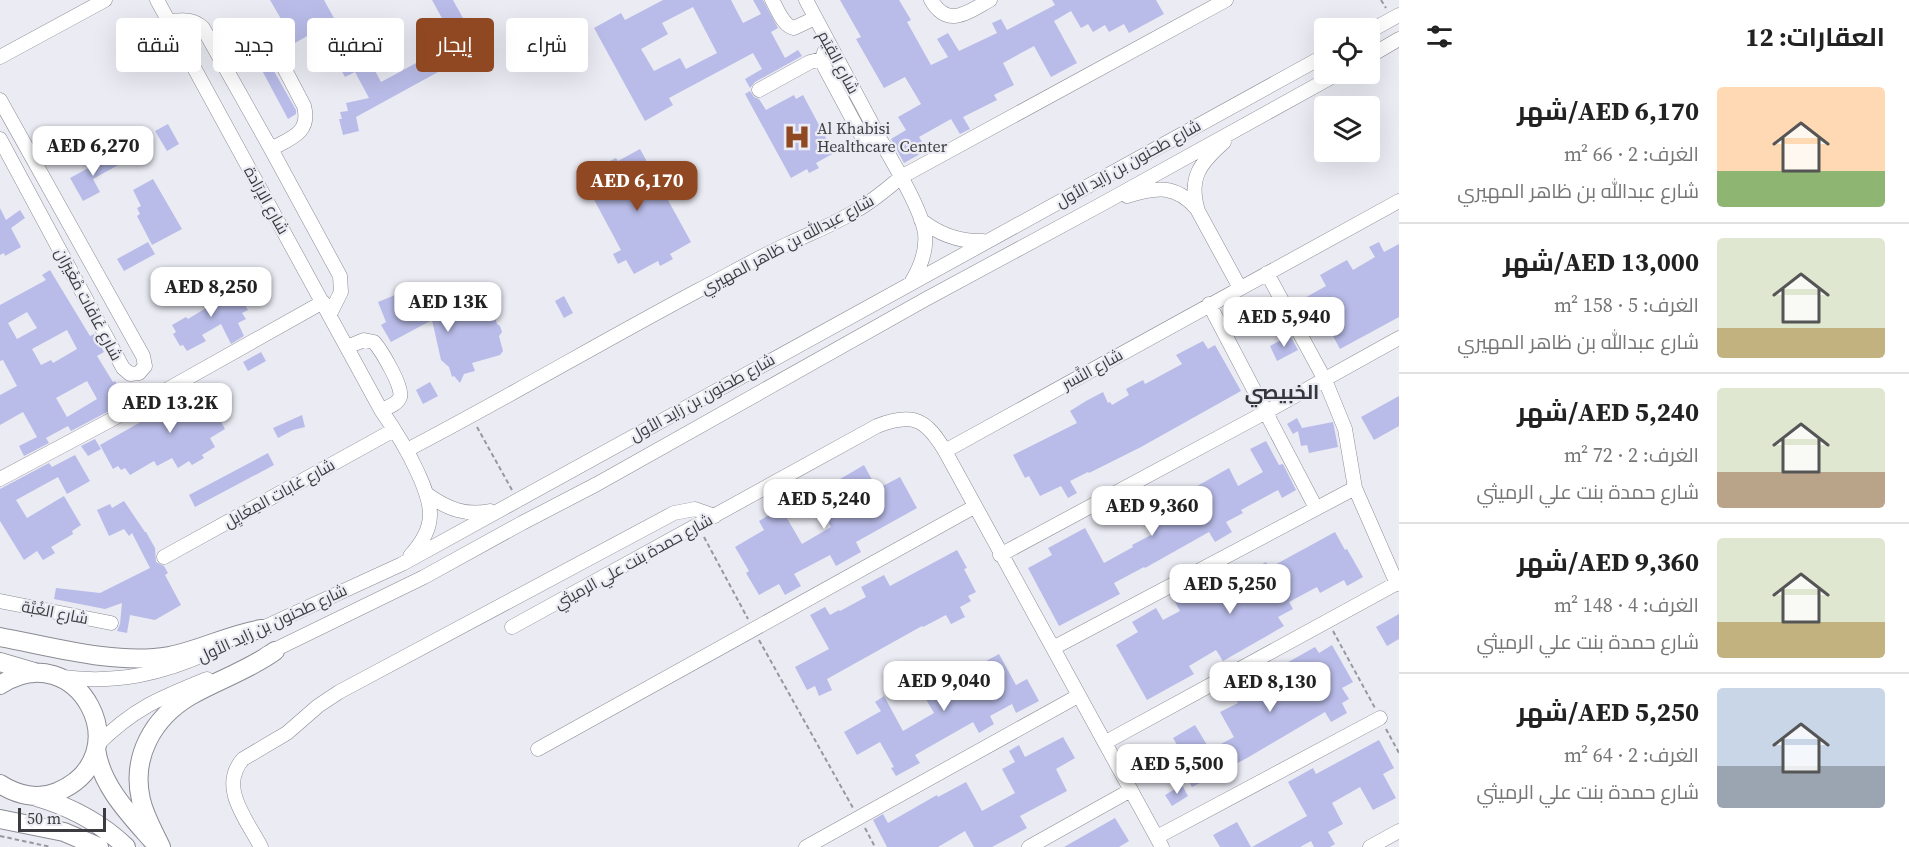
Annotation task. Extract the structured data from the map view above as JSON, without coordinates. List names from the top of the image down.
{
  "streets": {
    "street": [
      "شارع القِيَم",
      "شارع طحنون بن زايد الأول",
      "شارع الإرَادة",
      "شارع عبدالله بن ظاهر المهيري",
      "شارع غَافَات مْغَيرَان",
      "شارع النَّسر",
      "شارع غابات المِغَايِل",
      "شارع حمدة بنت علي الرميثي",
      "شارع الغُبَّة"
    ]
  },
  "crossings": [
    ["شارع القِيَم", "شارع طحنون بن زايد الأول"],
    ["شارع القِيَم", "شارع عبدالله بن ظاهر المهيري"],
    ["شارع طحنون بن زايد الأول", "شارع الإرَادة"],
    ["شارع الإرَادة", "شارع عبدالله بن ظاهر المهيري"],
    ["شارع الإرَادة", "شارع غابات المِغَايِل"],
    ["شارع النَّسر", "شارع حمدة بنت علي الرميثي"]
  ],
  "districts": ["الخبيصي"],
  "places": {
    "hospital": ["Al Khabisi Healthcare Center"]
  },
  "scale_bar": "50 m",
  "page": {
    "heading": "العقارات: 12",
    "chip": [
      "شراء",
      "إيجار",
      "تصفية",
      "جديد",
      "شقة"
    ],
    "list": [
      {
        "name": "AED 6,170/شهر",
        "note": "الغرف: 2 · 66 m² · شارع عبدالله بن ظاهر المهيري"
      },
      {
        "name": "AED 13,000/شهر",
        "note": "الغرف: 5 · 158 m² · شارع عبدالله بن ظاهر المهيري"
      },
      {
        "name": "AED 5,240/شهر",
        "note": "الغرف: 2 · 72 m² · شارع حمدة بنت علي الرميثي"
      },
      {
        "name": "AED 9,360/شهر",
        "note": "الغرف: 4 · 148 m² · شارع حمدة بنت علي الرميثي"
      },
      {
        "name": "AED 5,250/شهر",
        "note": "الغرف: 2 · 64 m² · شارع حمدة بنت علي الرميثي"
      }
    ],
    "price": [
      "AED 6,270",
      "AED 6,170",
      "AED 8,250",
      "AED 13K",
      "AED 5,940",
      "AED 13.2K",
      "AED 5,240",
      "AED 9,360",
      "AED 5,250",
      "AED 9,040",
      "AED 8,130",
      "AED 5,500"
    ],
    "scale": "50 m"
  }
}
